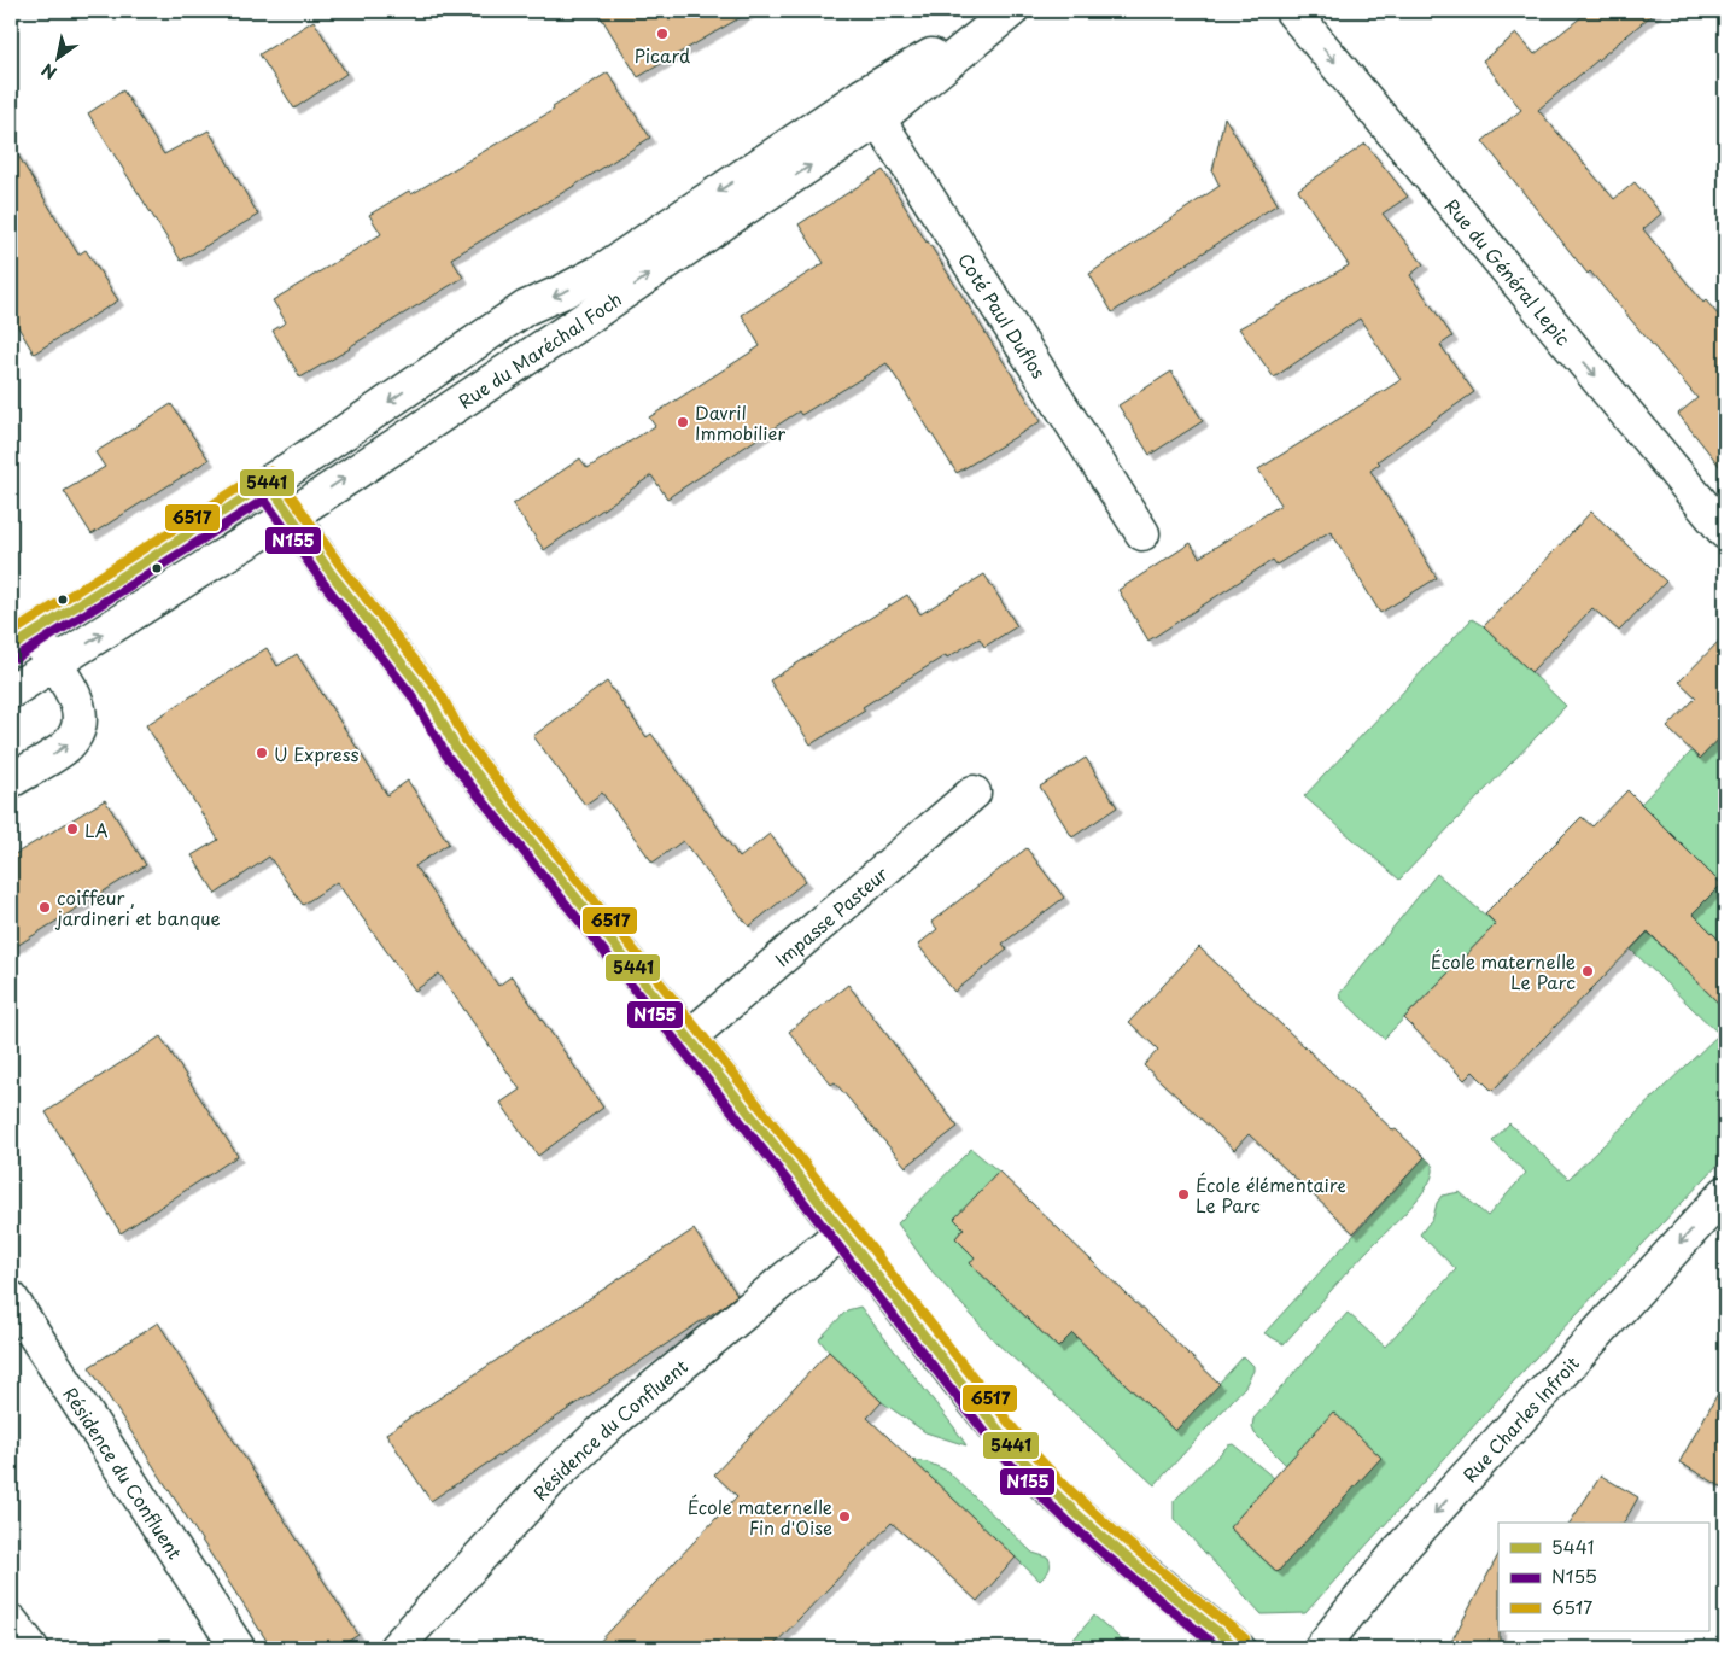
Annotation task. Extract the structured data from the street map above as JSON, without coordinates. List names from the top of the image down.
{
  "streets": {
    "street": [
      "Rue du Général Lepic",
      "Coté Paul Duflos",
      "Rue du Maréchal Foch",
      "Impasse Pasteur",
      "Rue Charles Infroit",
      "Résidence du Confluent"
    ]
  },
  "crossings": [
    ["Coté Paul Duflos", "Rue du Maréchal Foch"]
  ],
  "one_way": ["Rue du Général Lepic", "Rue Charles Infroit"],
  "places": [
    "Picard",
    "Davril Immobilier",
    "U Express",
    "LA",
    "coiffeur , jardineri et banque",
    "École maternelle Le Parc",
    "École élémentaire Le Parc",
    "École maternelle Fin d'Oise"
  ],
  "lines": ["transit line 6517", "transit line 5441", "transit line N155"],
  "legend": ["5441", "N155", "6517"],
  "north": "bottom left"
}
